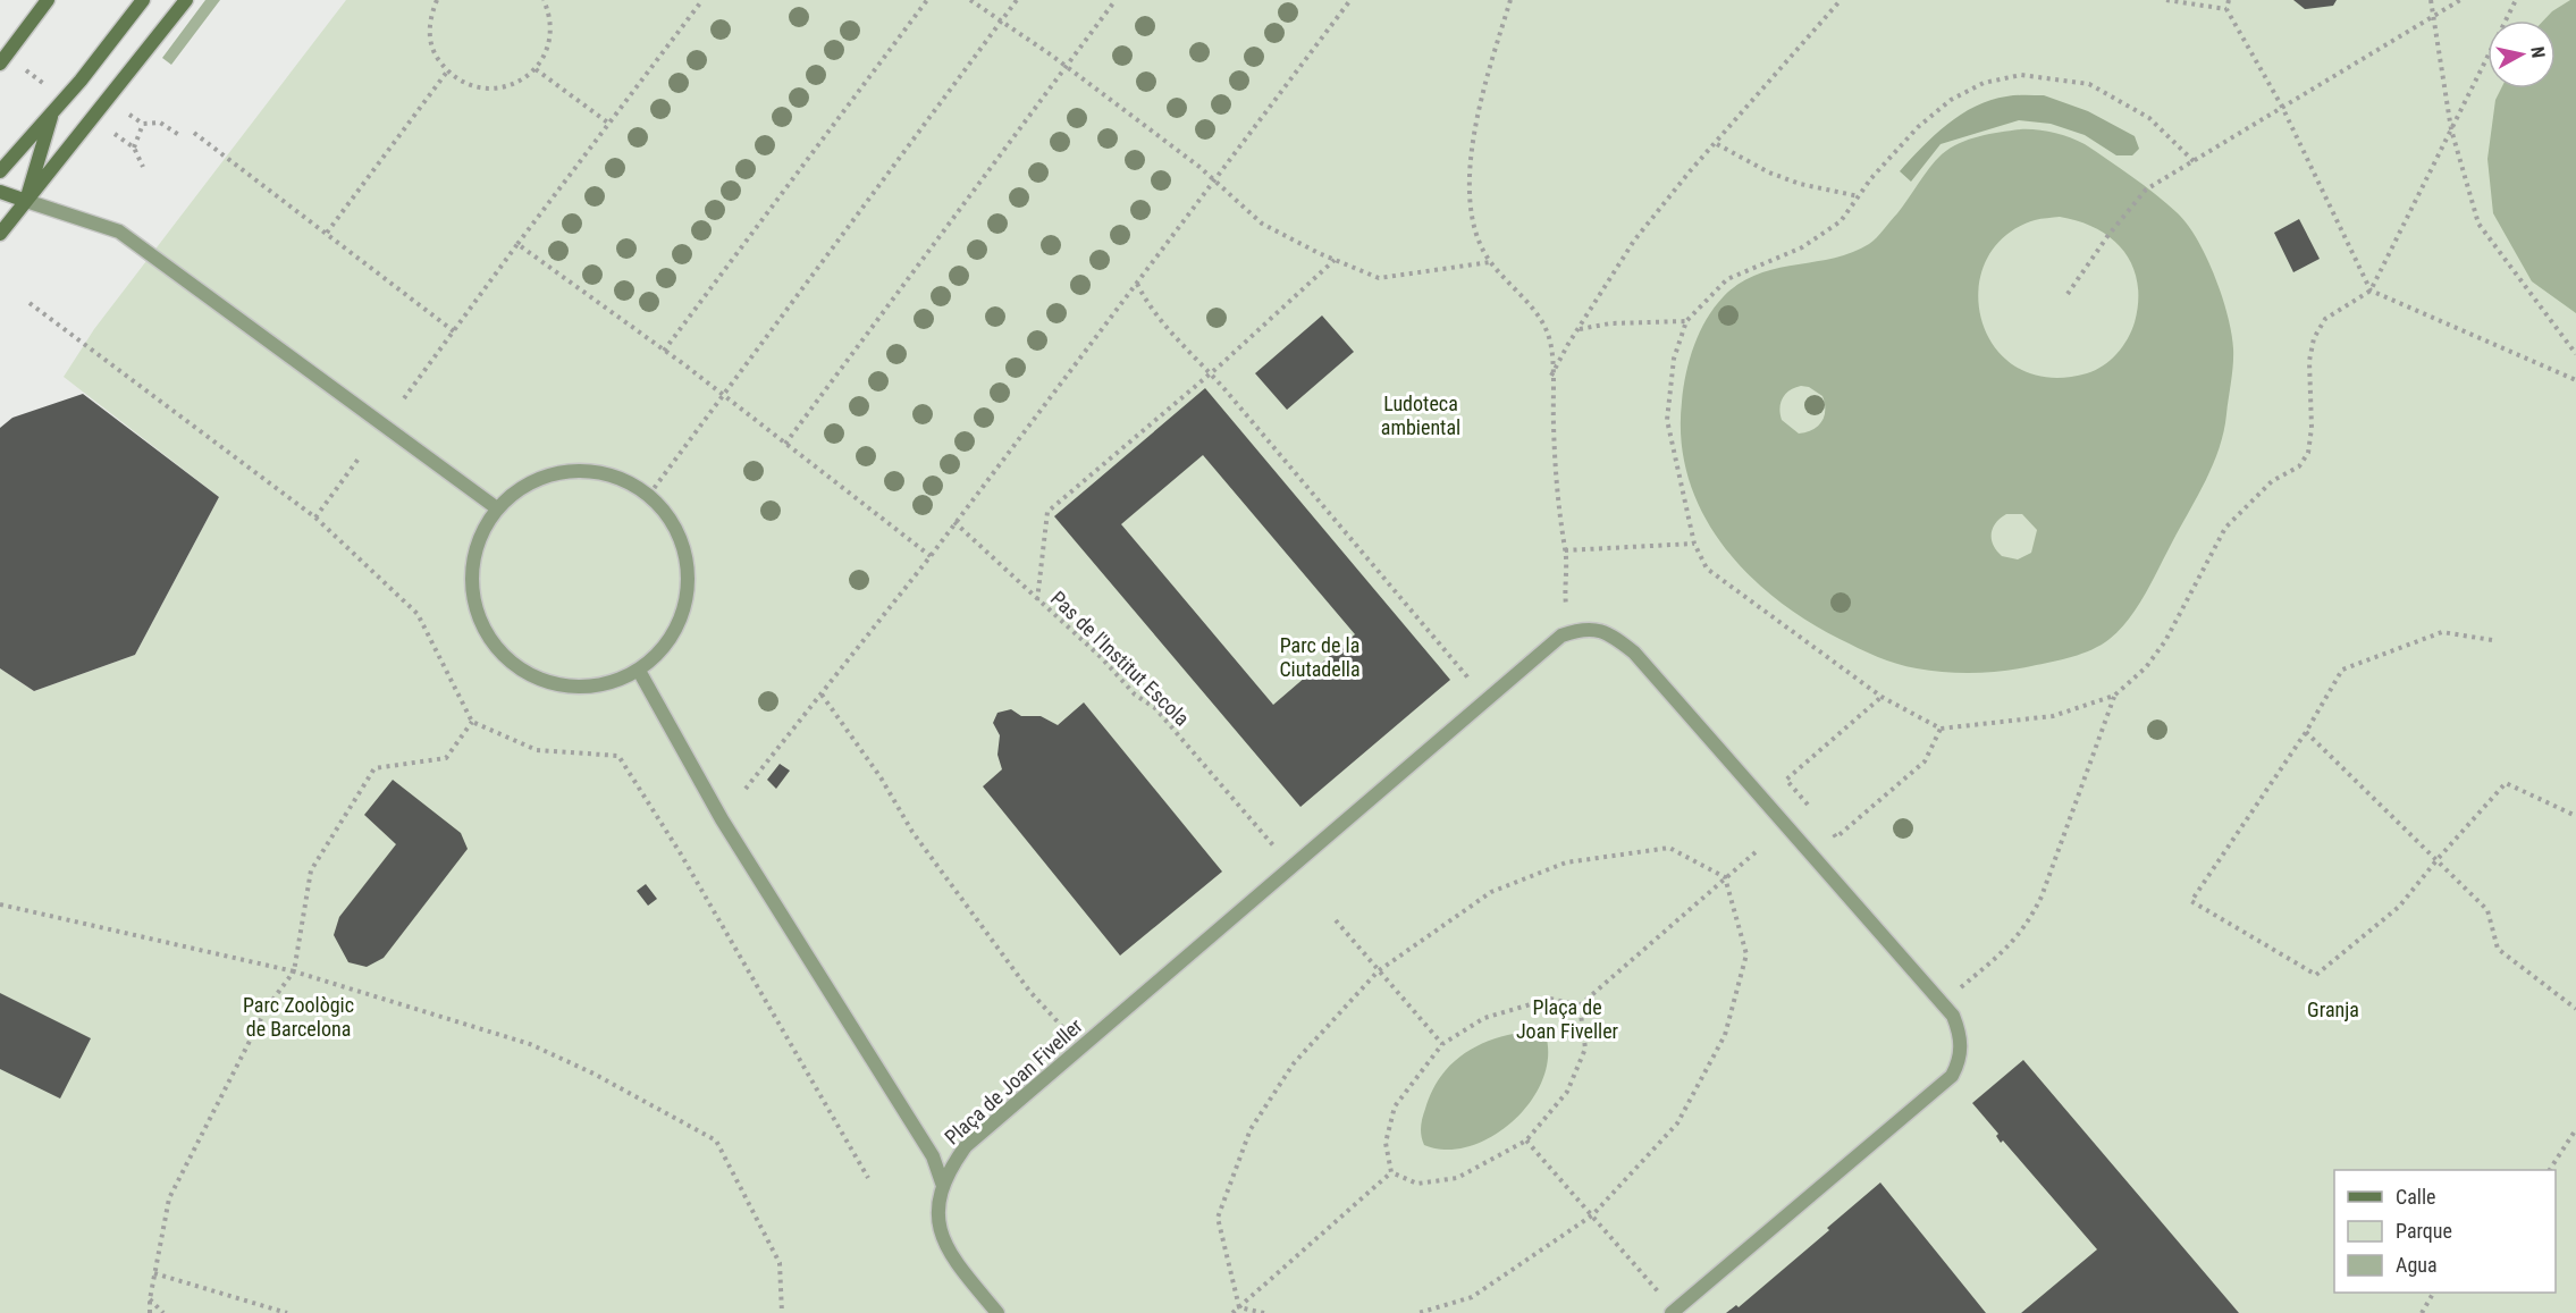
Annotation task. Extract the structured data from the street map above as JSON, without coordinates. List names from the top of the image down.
{
  "streets": {
    "street": ["Plaça de Joan Fiveller"],
    "path": ["Pas de l'Institut Escola"]
  },
  "parks": [
    "Ludoteca ambiental",
    "Parc de la Ciutadella",
    "Parc Zoològic de Barcelona",
    "Plaça de Joan Fiveller",
    "Granja"
  ],
  "legend": ["Calle", "Parque", "Agua"],
  "north": "right"
}
